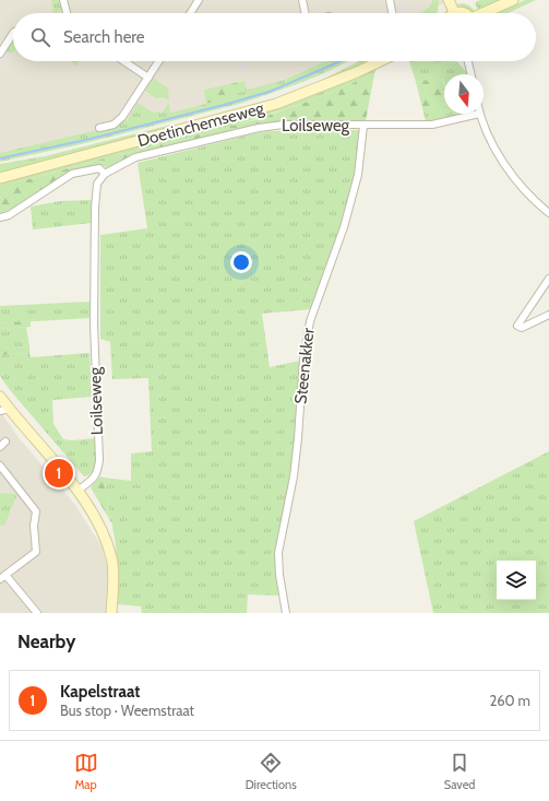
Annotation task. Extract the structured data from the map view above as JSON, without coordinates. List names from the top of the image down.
{
  "streets": {
    "main road": ["Doetinchemseweg"],
    "street": ["Loilseweg", "Steenakker"]
  },
  "crossings": [
    ["Loilseweg", "Steenakker"]
  ],
  "north": "bottom",
  "page": {
    "search": "Search here",
    "pins": "1",
    "heading": "Nearby",
    "list": [
      {
        "mark": "1",
        "name": "Kapelstraat",
        "note": "Bus stop · Weemstraat",
        "value": "260 m"
      }
    ],
    "nav": ["Map", "Directions", "Saved"]
  }
}
